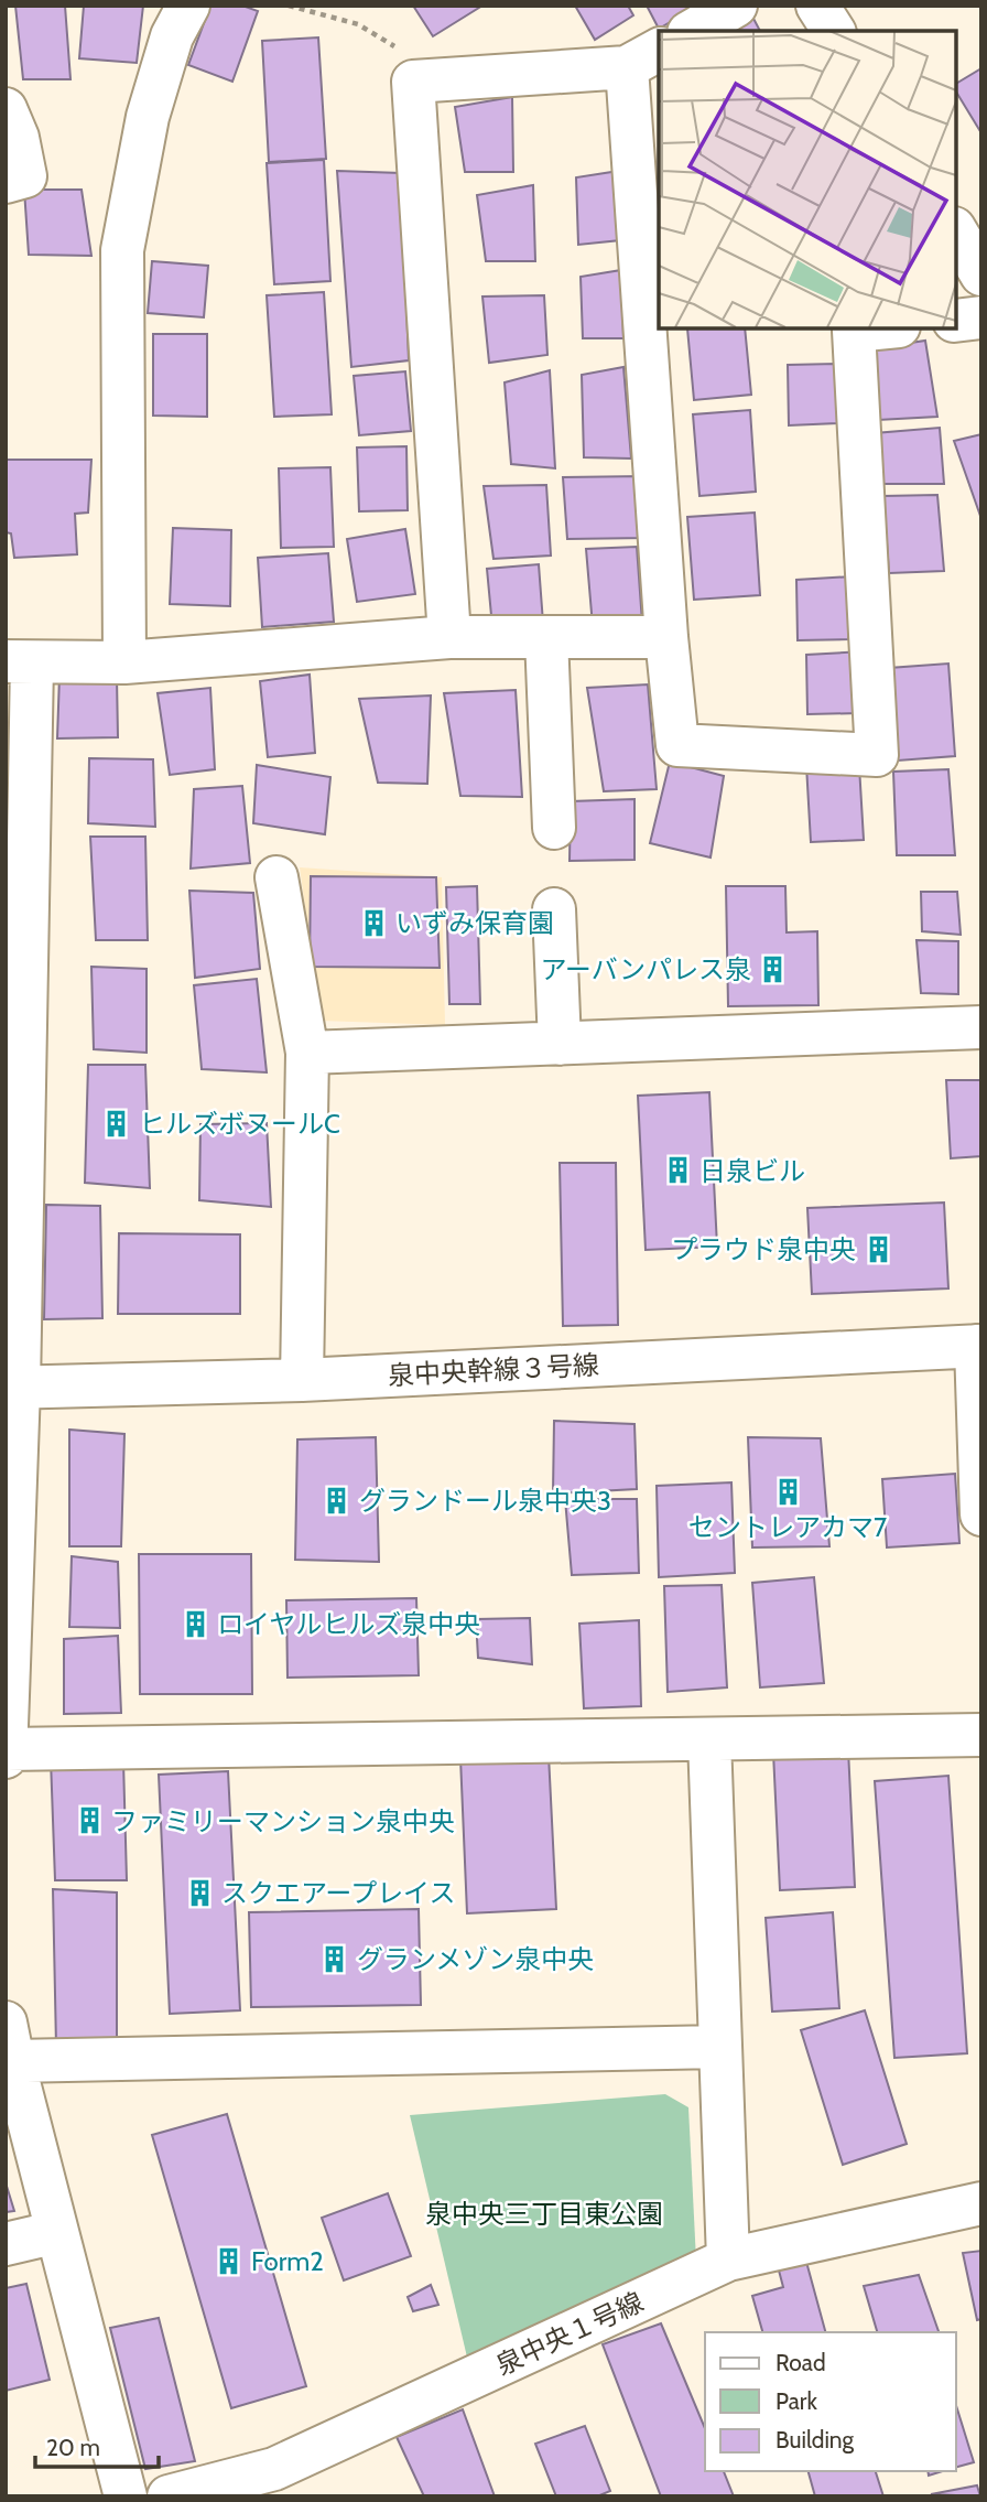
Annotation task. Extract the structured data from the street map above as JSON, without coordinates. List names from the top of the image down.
{
  "streets": {
    "street": ["泉中央幹線３号線", "泉中央１号線"]
  },
  "parks": ["泉中央三丁目東公園"],
  "places": {
    "building": [
      "いずみ保育園",
      "アーバンパレス泉",
      "ヒルズボヌールC",
      "日泉ビル",
      "プラウド泉中央",
      "セントレアカマ7",
      "グランドール泉中央3",
      "ロイヤルヒルズ泉中央",
      "ファミリーマンション泉中央",
      "スクエアープレイス",
      "グランメゾン泉中央",
      "Form2"
    ]
  },
  "legend": ["Road", "Park", "Building"],
  "scale_bar": "20 m"
}
